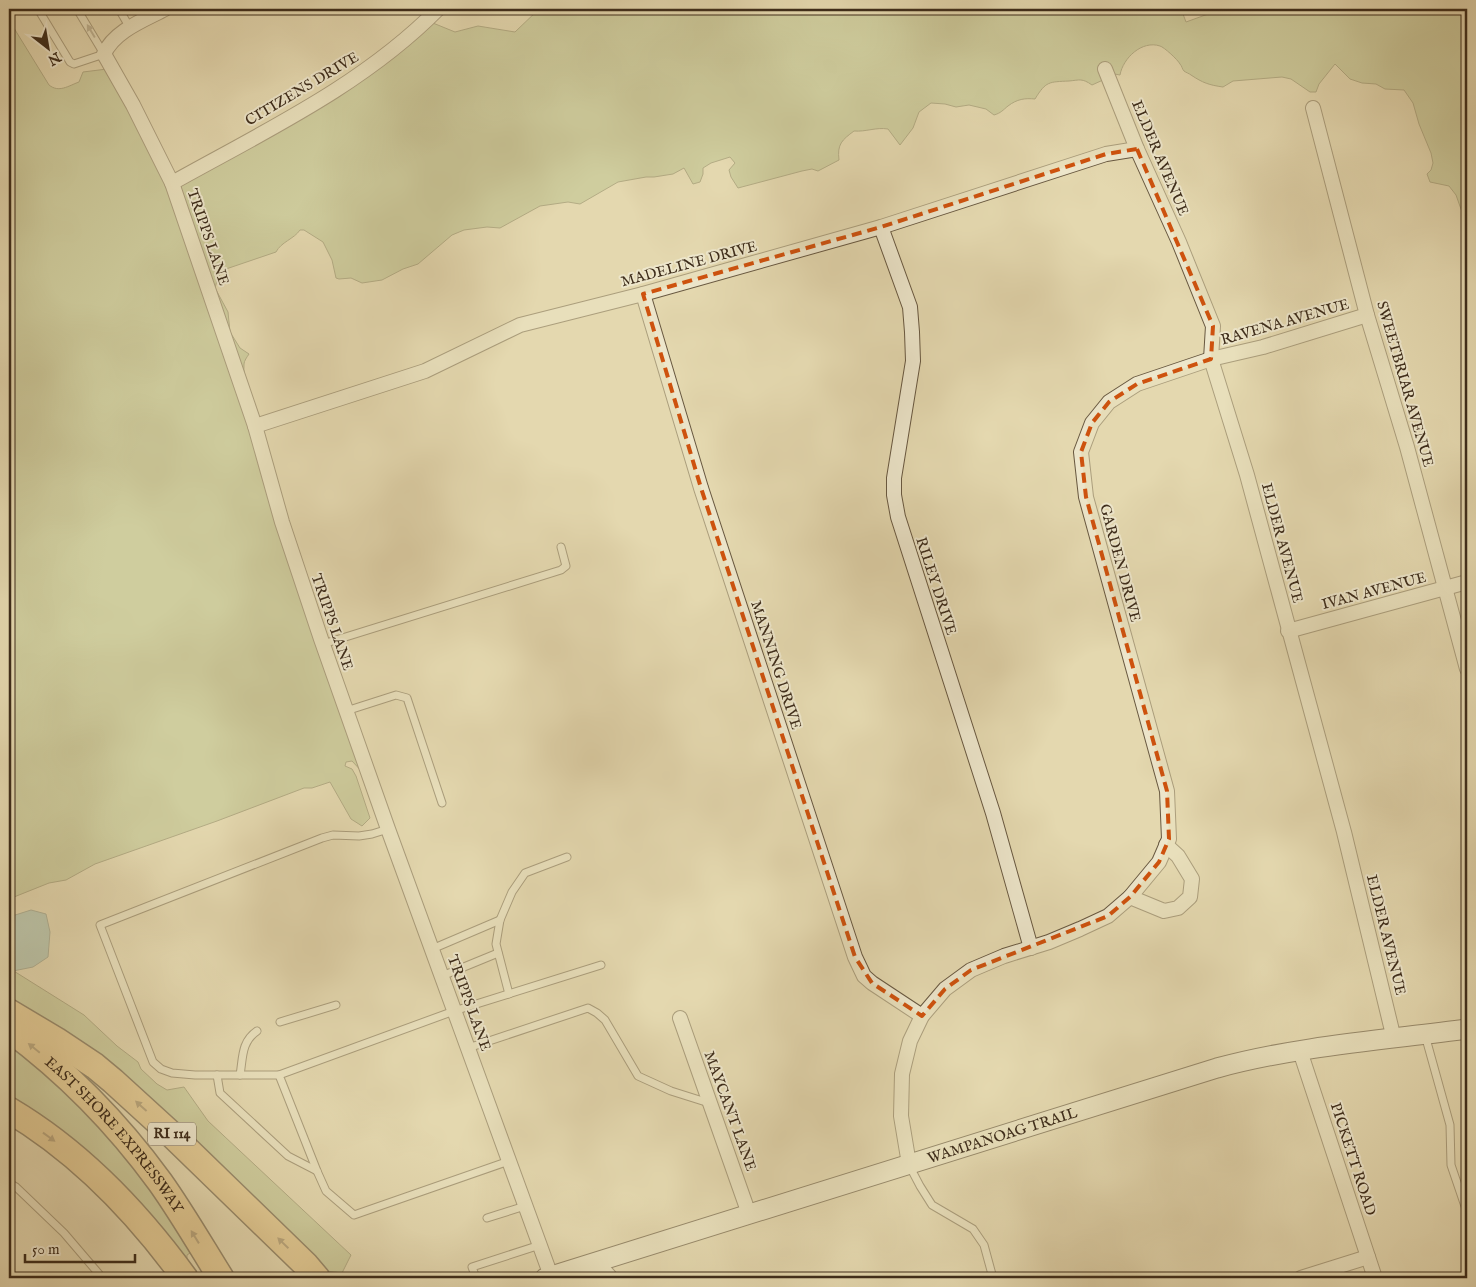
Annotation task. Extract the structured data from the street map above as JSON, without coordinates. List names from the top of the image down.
{
  "streets": {
    "highway": ["RI 114", "EAST SHORE EXPRESSWAY"],
    "main road": ["WAMPANOAG TRAIL"],
    "street": [
      "CITIZENS DRIVE",
      "ELDER AVENUE",
      "TRIPPS LANE",
      "MADELINE DRIVE",
      "RAVENA AVENUE",
      "SWEETBRIAR AVENUE",
      "GARDEN DRIVE",
      "RILEY DRIVE",
      "IVAN AVENUE",
      "MANNING DRIVE",
      "MAYCANT LANE",
      "PICKETT ROAD"
    ]
  },
  "crossings": [
    ["CITIZENS DRIVE", "TRIPPS LANE"],
    ["ELDER AVENUE", "MADELINE DRIVE"],
    ["ELDER AVENUE", "RAVENA AVENUE"],
    ["ELDER AVENUE", "GARDEN DRIVE"],
    ["ELDER AVENUE", "IVAN AVENUE"],
    ["ELDER AVENUE", "WAMPANOAG TRAIL"],
    ["TRIPPS LANE", "MADELINE DRIVE"],
    ["TRIPPS LANE", "WAMPANOAG TRAIL"],
    ["MADELINE DRIVE", "RILEY DRIVE"],
    ["MADELINE DRIVE", "MANNING DRIVE"],
    ["RAVENA AVENUE", "SWEETBRIAR AVENUE"],
    ["RAVENA AVENUE", "GARDEN DRIVE"],
    ["SWEETBRIAR AVENUE", "IVAN AVENUE"],
    ["GARDEN DRIVE", "RILEY DRIVE"],
    ["GARDEN DRIVE", "MANNING DRIVE"],
    ["GARDEN DRIVE", "WAMPANOAG TRAIL"],
    ["MAYCANT LANE", "WAMPANOAG TRAIL"],
    ["WAMPANOAG TRAIL", "PICKETT ROAD"]
  ],
  "scale_bar": "50 m",
  "north": "bottom right"
}
